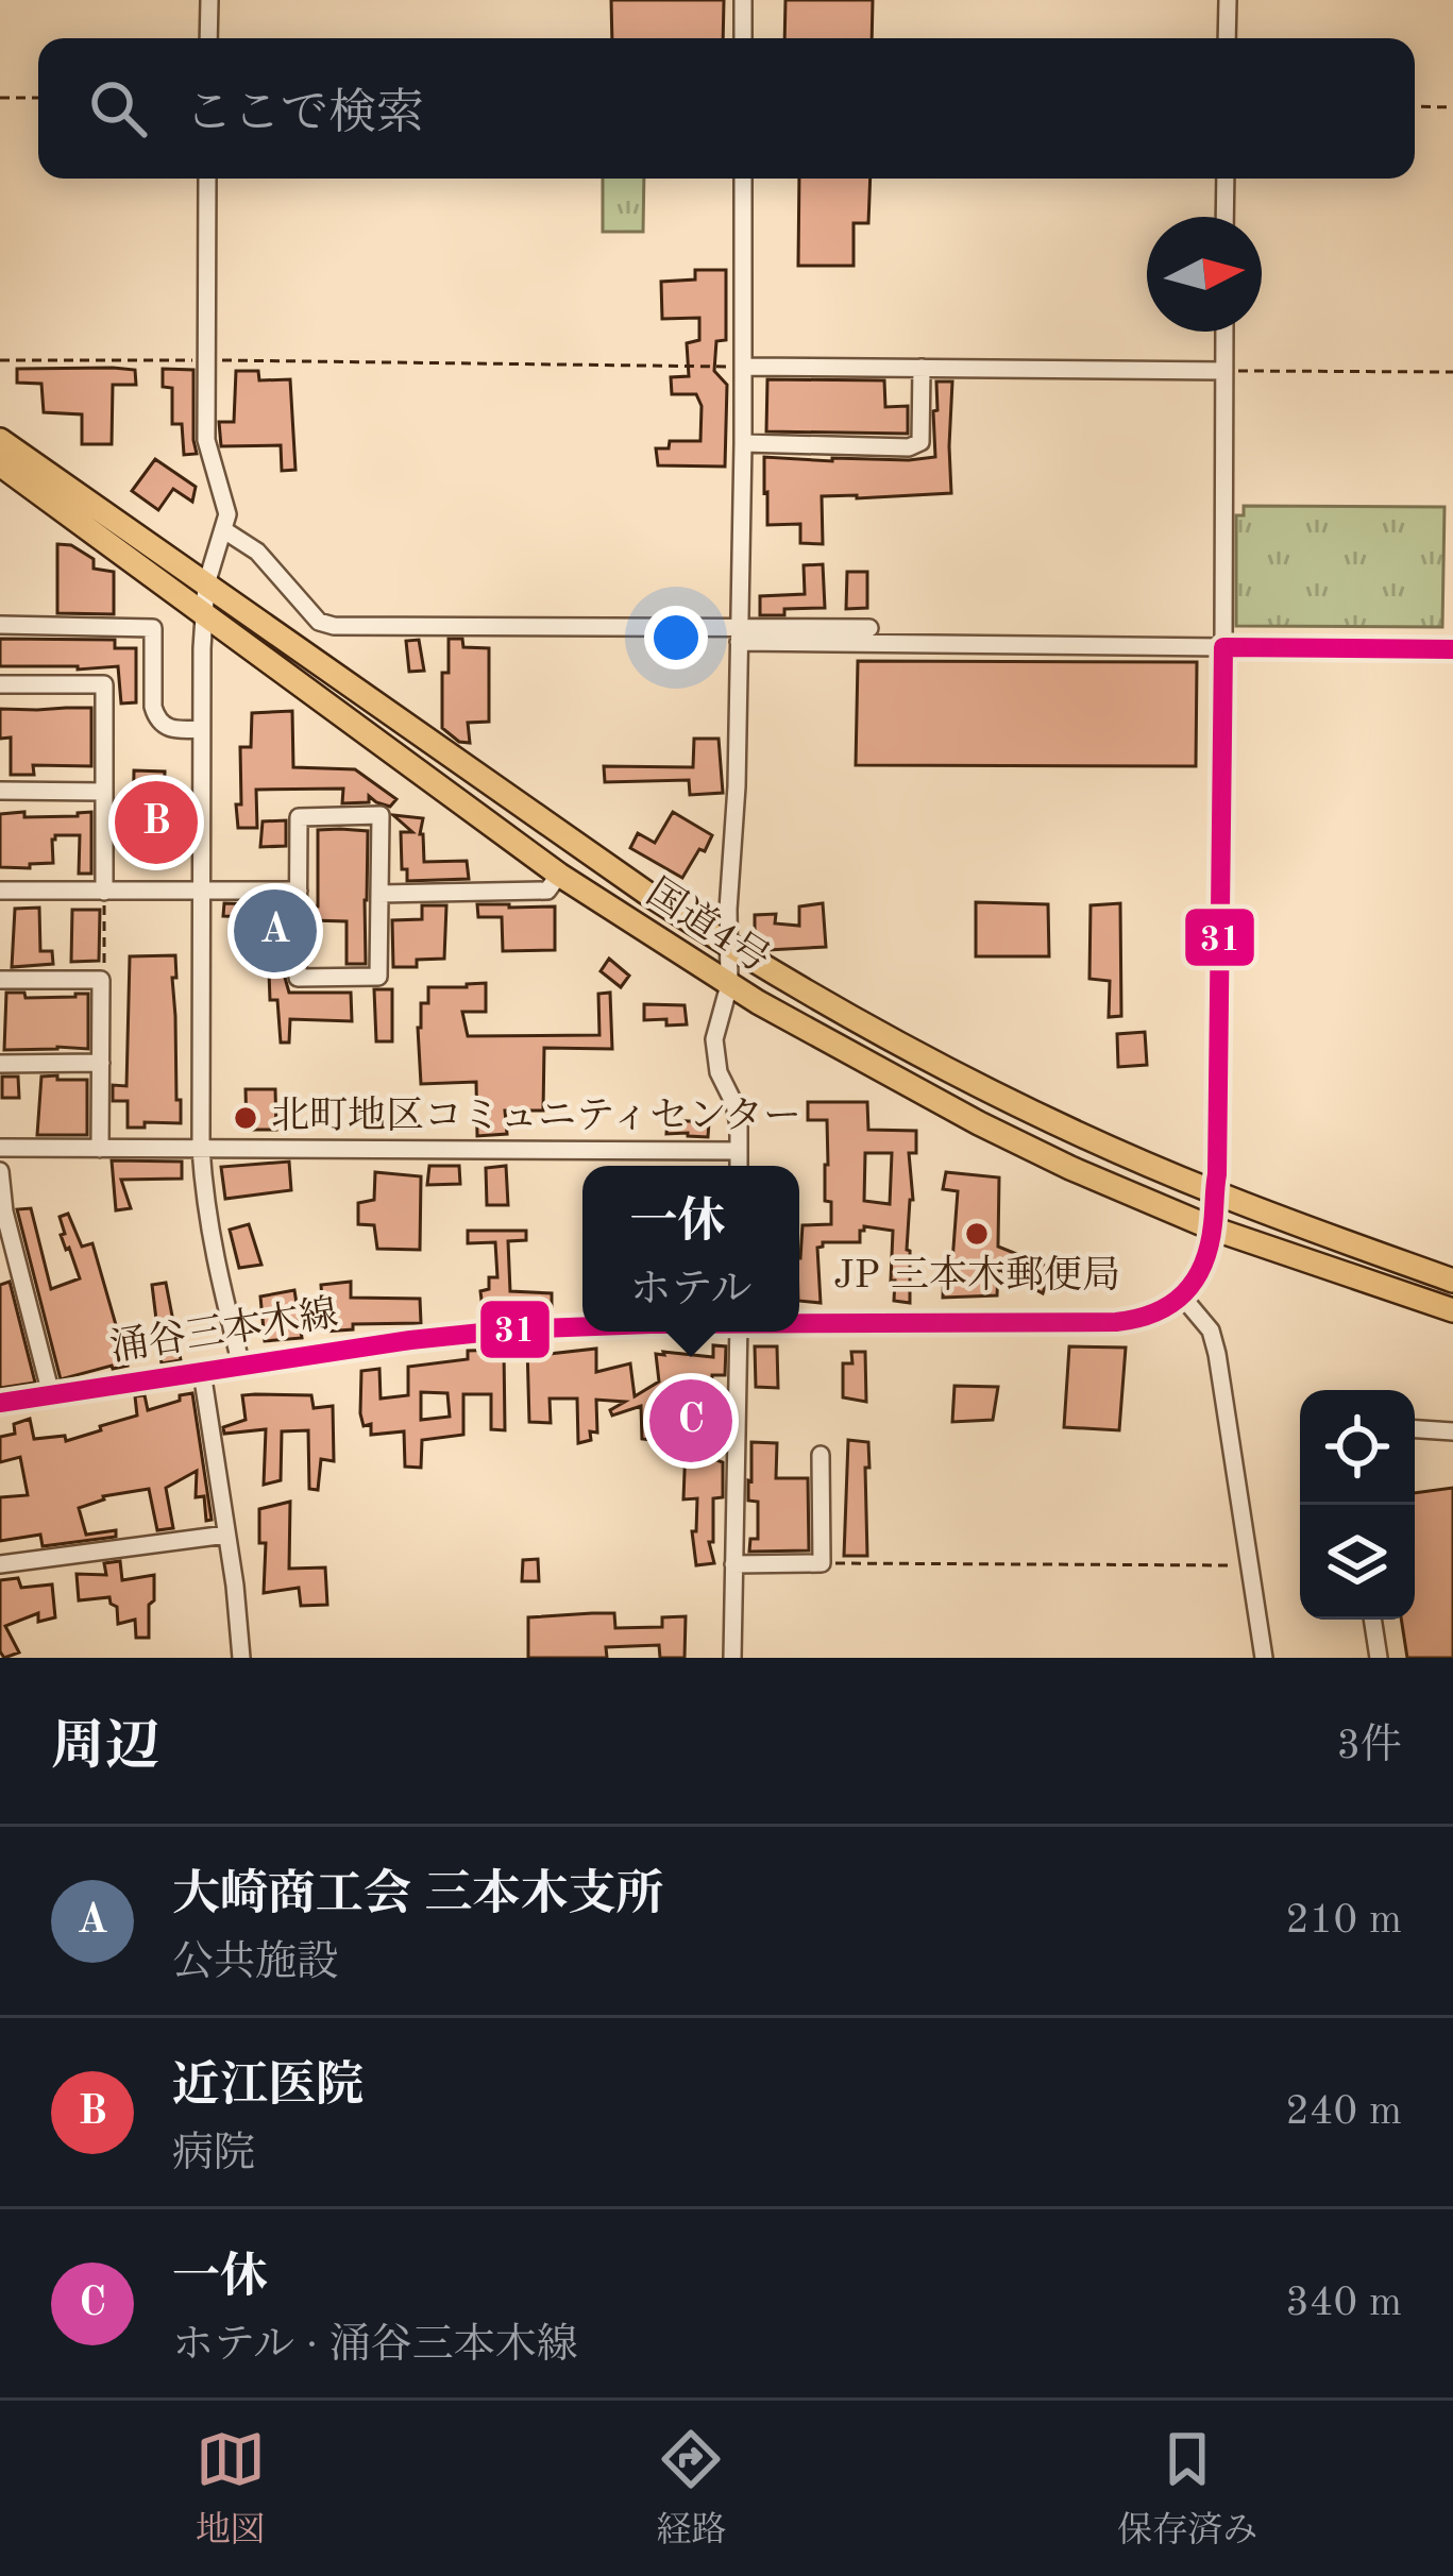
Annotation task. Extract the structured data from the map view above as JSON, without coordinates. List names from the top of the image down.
{
  "streets": {
    "highway": ["国道4号"],
    "main road": ["涌谷三本木線"]
  },
  "places": ["北町地区コミュニティセンター", "JP 三本木郵便局"],
  "lines": ["transit line 31"],
  "north": "right",
  "page": {
    "search": "ここで検索",
    "pins": ["B", "A", "C"],
    "popup": ["一休", "ホテル"],
    "heading": ["周辺", "3件"],
    "list": [
      {
        "mark": "A",
        "name": "大崎商工会 三本木支所",
        "note": "公共施設",
        "value": "210 m"
      },
      {
        "mark": "B",
        "name": "近江医院",
        "note": "病院",
        "value": "240 m"
      },
      {
        "mark": "C",
        "name": "一休",
        "note": "ホテル · 涌谷三本木線",
        "value": "340 m"
      }
    ],
    "nav": ["地図", "経路", "保存済み"]
  }
}
